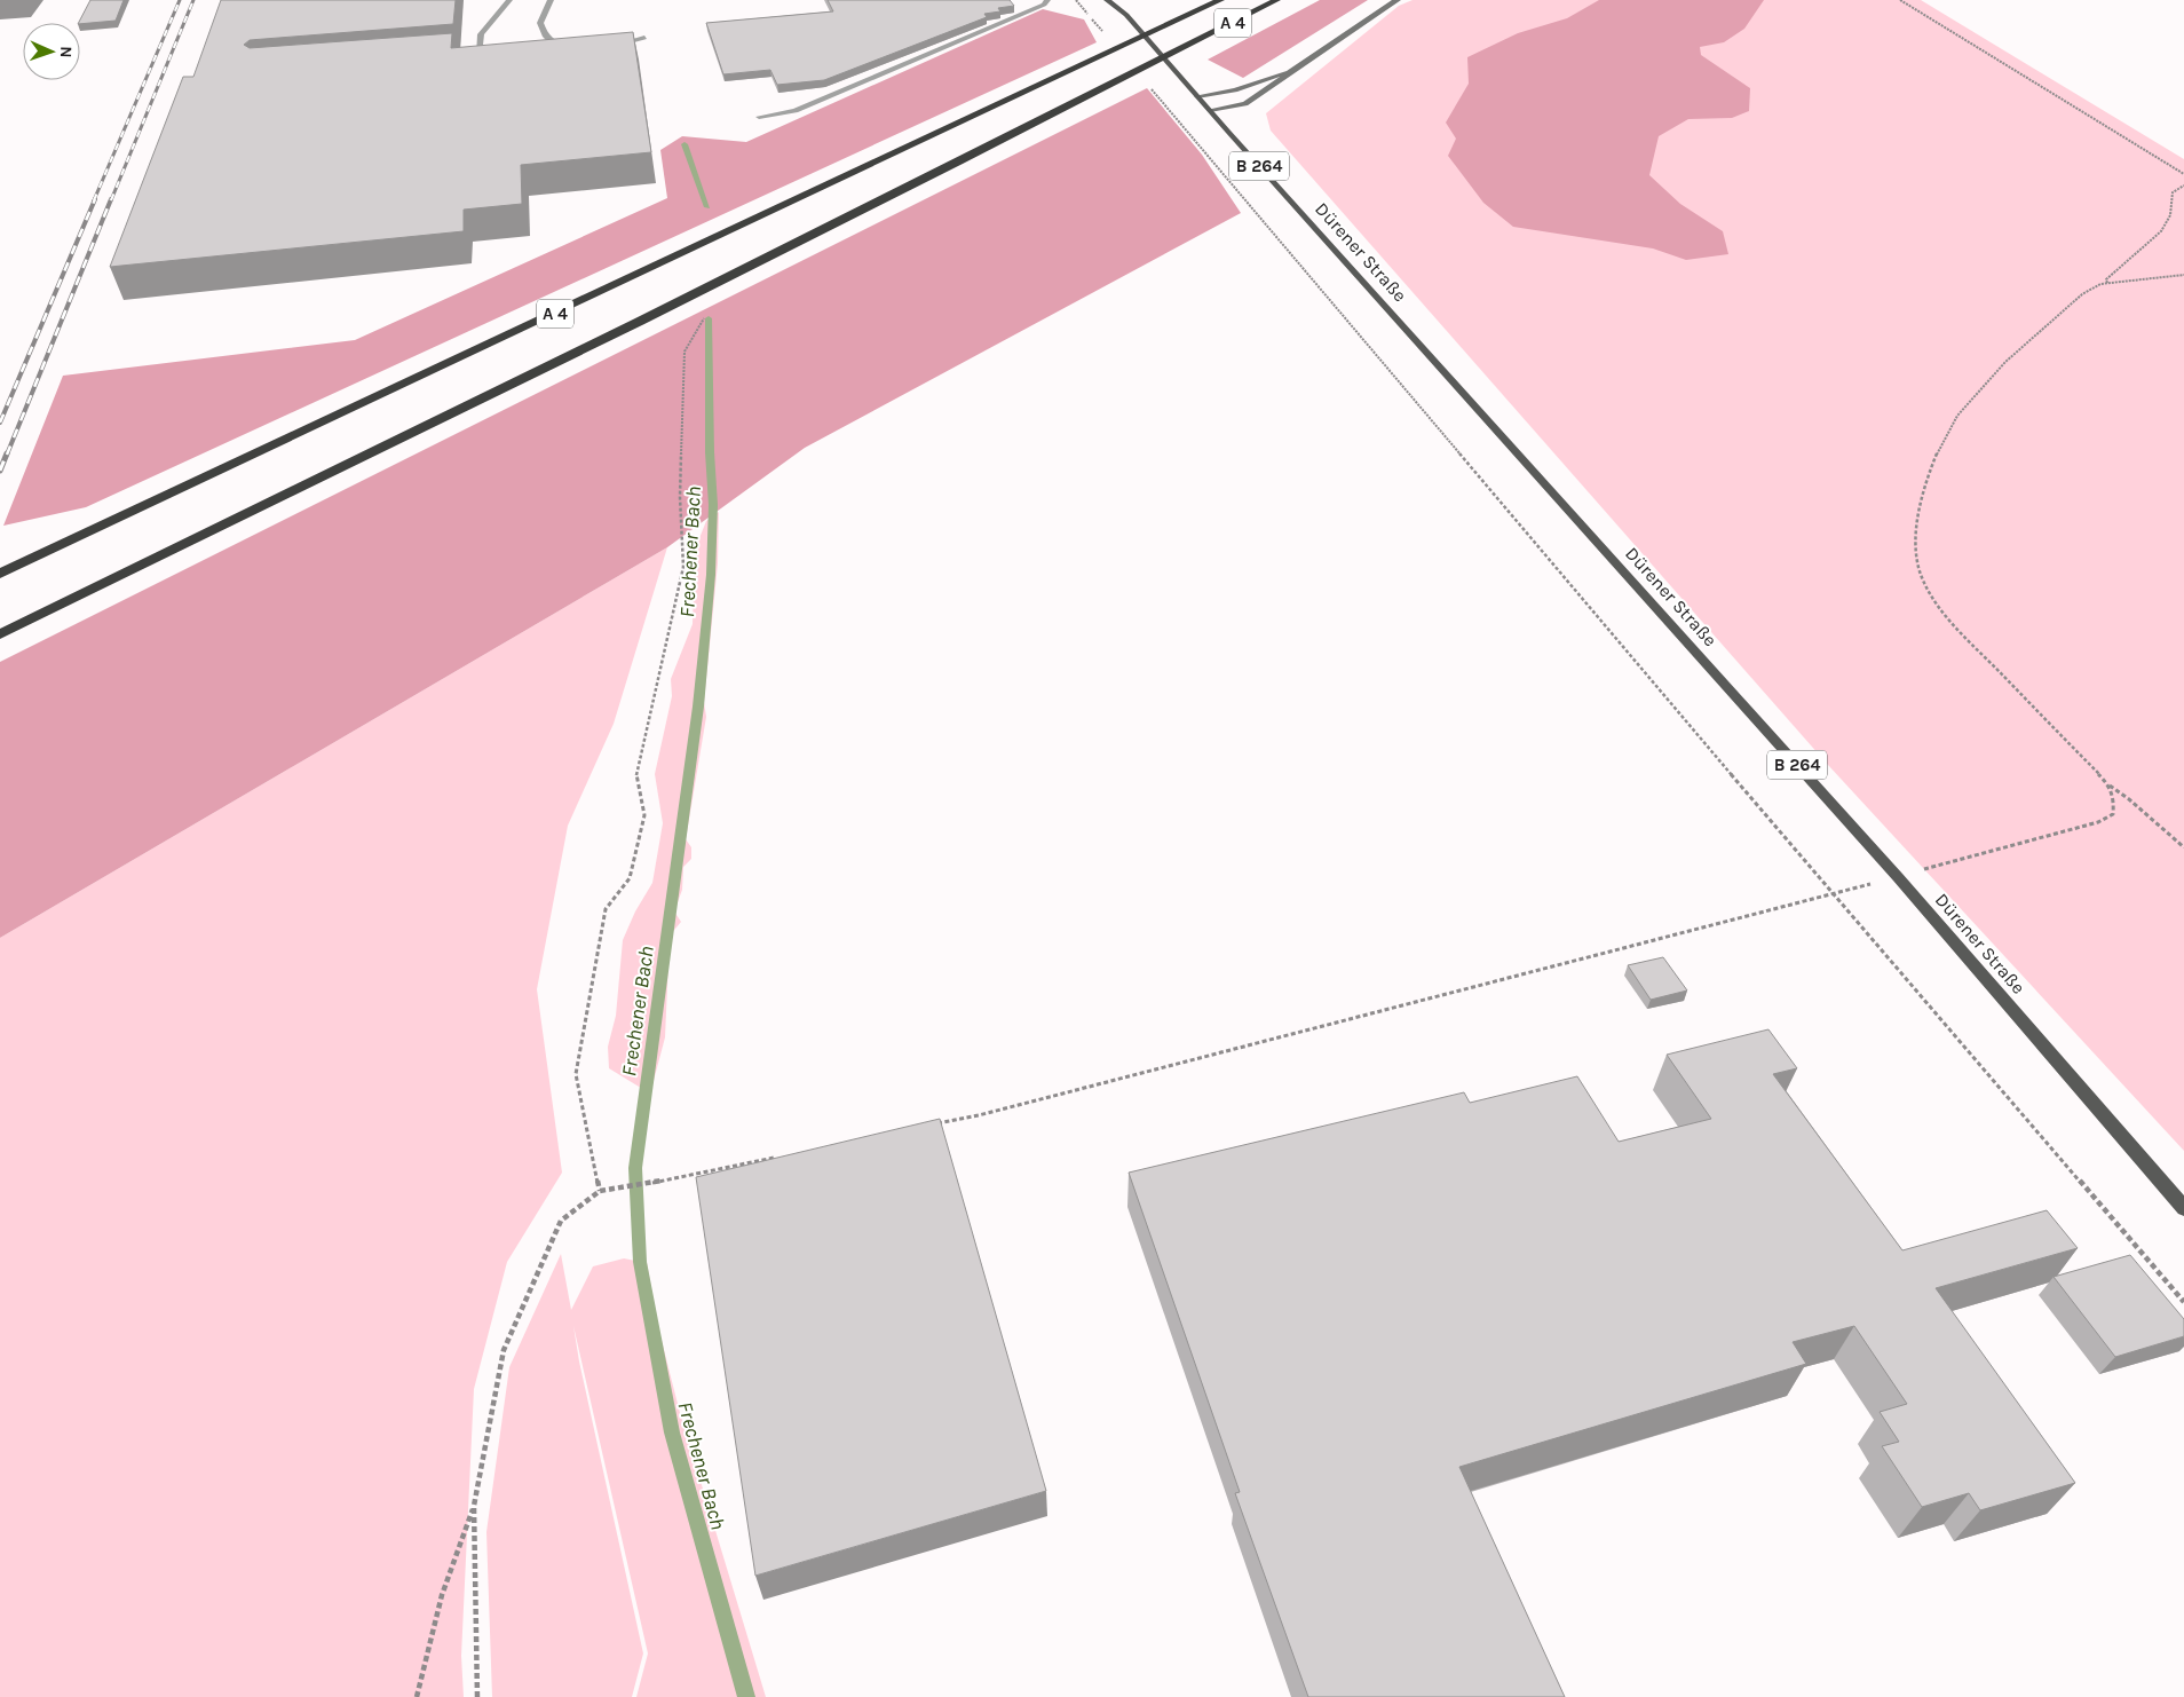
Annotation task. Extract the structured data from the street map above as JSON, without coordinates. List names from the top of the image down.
{
  "streets": {
    "highway": ["A 4"],
    "main road": ["B 264", "Dürener Straße"]
  },
  "water": ["Frechener Bach"],
  "north": "right"
}
